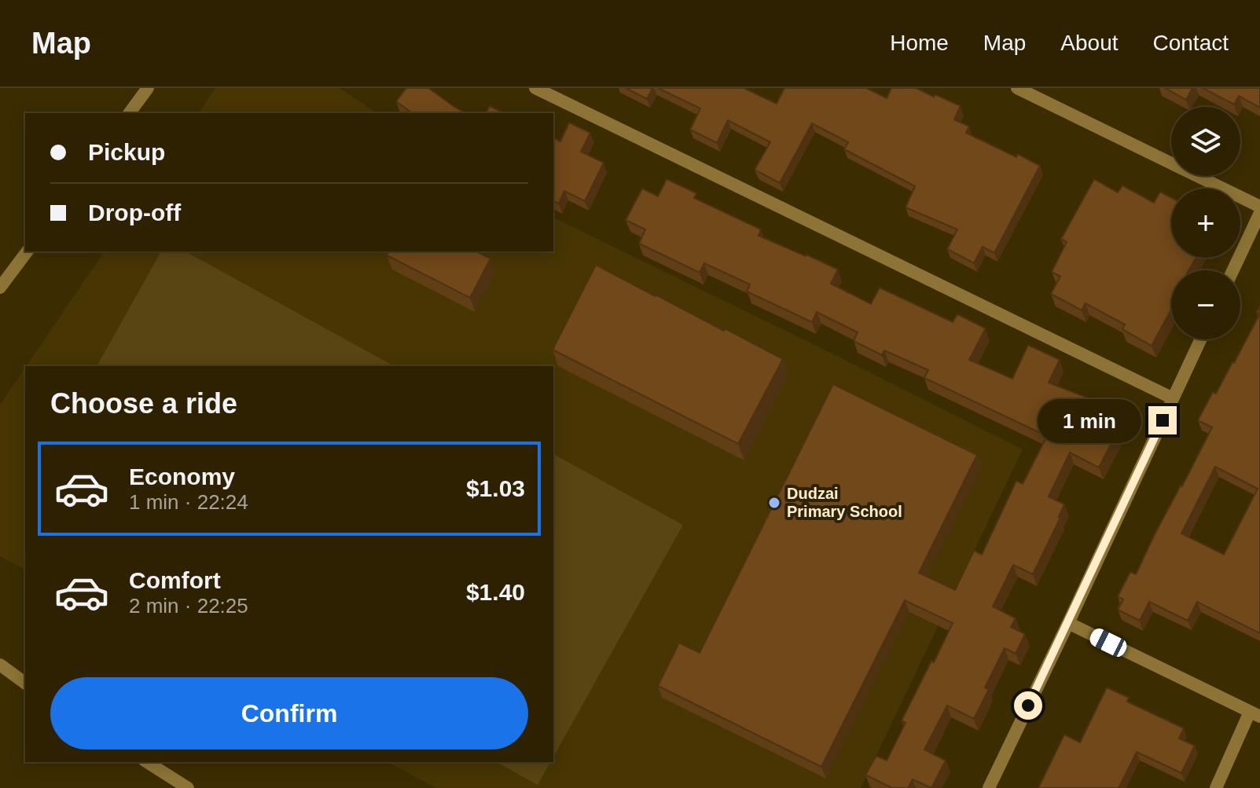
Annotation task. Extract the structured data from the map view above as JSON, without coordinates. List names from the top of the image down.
{
  "places": ["Dudzai Primary School"],
  "page": {
    "header": "Map",
    "nav": [
      "Home",
      "Map",
      "About",
      "Contact"
    ],
    "map_buttons": ["+", "−"],
    "banner": ["Pickup", "Drop-off"],
    "heading": "Choose a ride",
    "bubble": "1 min",
    "list": [
      {
        "name": "Economy",
        "note": "1 min · 22:24",
        "value": "$1.03"
      },
      {
        "name": "Comfort",
        "note": "2 min · 22:25",
        "value": "$1.40"
      }
    ],
    "buttons": "Confirm"
  }
}
